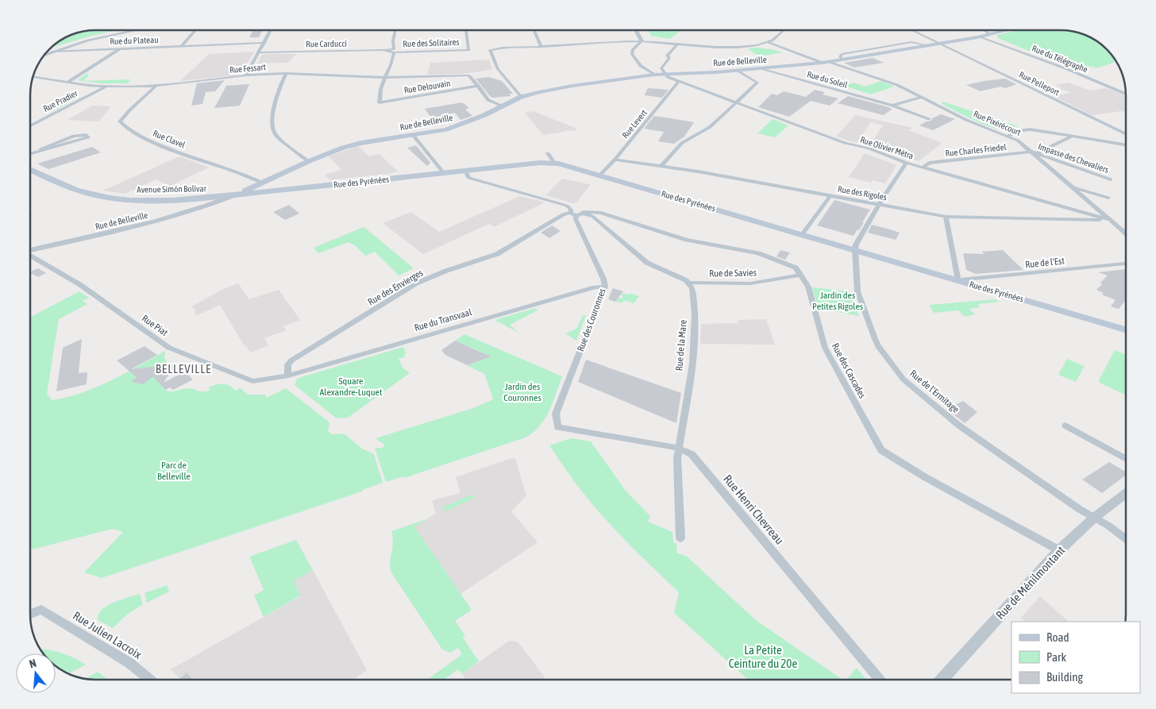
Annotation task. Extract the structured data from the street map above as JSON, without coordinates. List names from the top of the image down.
{
  "streets": {
    "main road": ["Rue de Belleville", "Rue des Pyrénées", "Avenue Simón Bolívar"],
    "street": [
      "Rue du Plateau",
      "Rue des Solitaires",
      "Rue Carducci",
      "Rue du Télégraphe",
      "Rue Fessart",
      "Rue du Soleil",
      "Rue Pelleport",
      "Rue Delouvain",
      "Rue Pradier",
      "Rue Pixérécourt",
      "Rue Levert",
      "Rue Clavel",
      "Rue Olivier Métra",
      "Rue Charles Friedel",
      "Impasse des Chevaliers",
      "Rue des Rigoles",
      "Rue de l'Est",
      "Rue de Savies",
      "Rue des Envierges",
      "Rue du Transvaal",
      "Rue des Couronnes",
      "Rue Piat",
      "Rue de la Mare",
      "Rue des Cascades",
      "Rue de l'Ermitage",
      "Rue Henri Chevreau",
      "Rue de Ménilmontant",
      "Rue Julien Lacroix"
    ]
  },
  "crossings": [
    ["Rue des Solitaires", "Rue Carducci"],
    ["Rue du Télégraphe", "Rue de Belleville"],
    ["Rue de Belleville", "Rue du Soleil"],
    ["Rue de Belleville", "Rue Pelleport"],
    ["Rue de Belleville", "Rue Pixérécourt"],
    ["Rue de Belleville", "Rue Clavel"],
    ["Rue de Belleville", "Rue Olivier Métra"],
    ["Rue de Belleville", "Rue des Pyrénées"],
    ["Rue de Belleville", "Avenue Simón Bolívar"],
    ["Rue Fessart", "Rue Delouvain"],
    ["Rue Fessart", "Rue Pradier"],
    ["Rue Fessart", "Rue Clavel"],
    ["Rue Pixérécourt", "Rue Olivier Métra"],
    ["Rue Pixérécourt", "Rue Charles Friedel"],
    ["Rue Pixérécourt", "Impasse des Chevaliers"],
    ["Rue Pixérécourt", "Rue des Rigoles"],
    ["Rue Levert", "Rue Olivier Métra"],
    ["Rue Levert", "Rue des Pyrénées"],
    ["Rue Levert", "Rue des Rigoles"],
    ["Rue Olivier Métra", "Rue Charles Friedel"],
    ["Rue Olivier Métra", "Rue des Rigoles"],
    ["Rue Olivier Métra", "Rue de l'Ermitage"],
    ["Rue Charles Friedel", "Impasse des Chevaliers"],
    ["Rue des Pyrénées", "Avenue Simón Bolívar"],
    ["Rue des Pyrénées", "Rue de l'Est"],
    ["Rue des Pyrénées", "Rue de l'Ermitage"],
    ["Rue des Rigoles", "Rue de l'Ermitage"],
    ["Rue de Savies", "Rue de la Mare"],
    ["Rue de Savies", "Rue des Cascades"],
    ["Rue des Envierges", "Rue du Transvaal"],
    ["Rue des Envierges", "Rue des Couronnes"],
    ["Rue des Envierges", "Rue Piat"],
    ["Rue des Envierges", "Rue des Cascades"],
    ["Rue du Transvaal", "Rue des Couronnes"],
    ["Rue du Transvaal", "Rue Piat"],
    ["Rue des Couronnes", "Rue Henri Chevreau"],
    ["Rue de la Mare", "Rue Henri Chevreau"],
    ["Rue des Cascades", "Rue de Ménilmontant"],
    ["Rue de l'Ermitage", "Rue de Ménilmontant"]
  ],
  "districts": ["BELLEVILLE"],
  "parks": [
    "Jardin des Petites Rigoles",
    "Square Alexandre-Luquet",
    "Jardin des Couronnes",
    "Parc de Belleville",
    "La Petite Ceinture du 20e"
  ],
  "legend": ["Road", "Park", "Building"],
  "north": "top"
}
